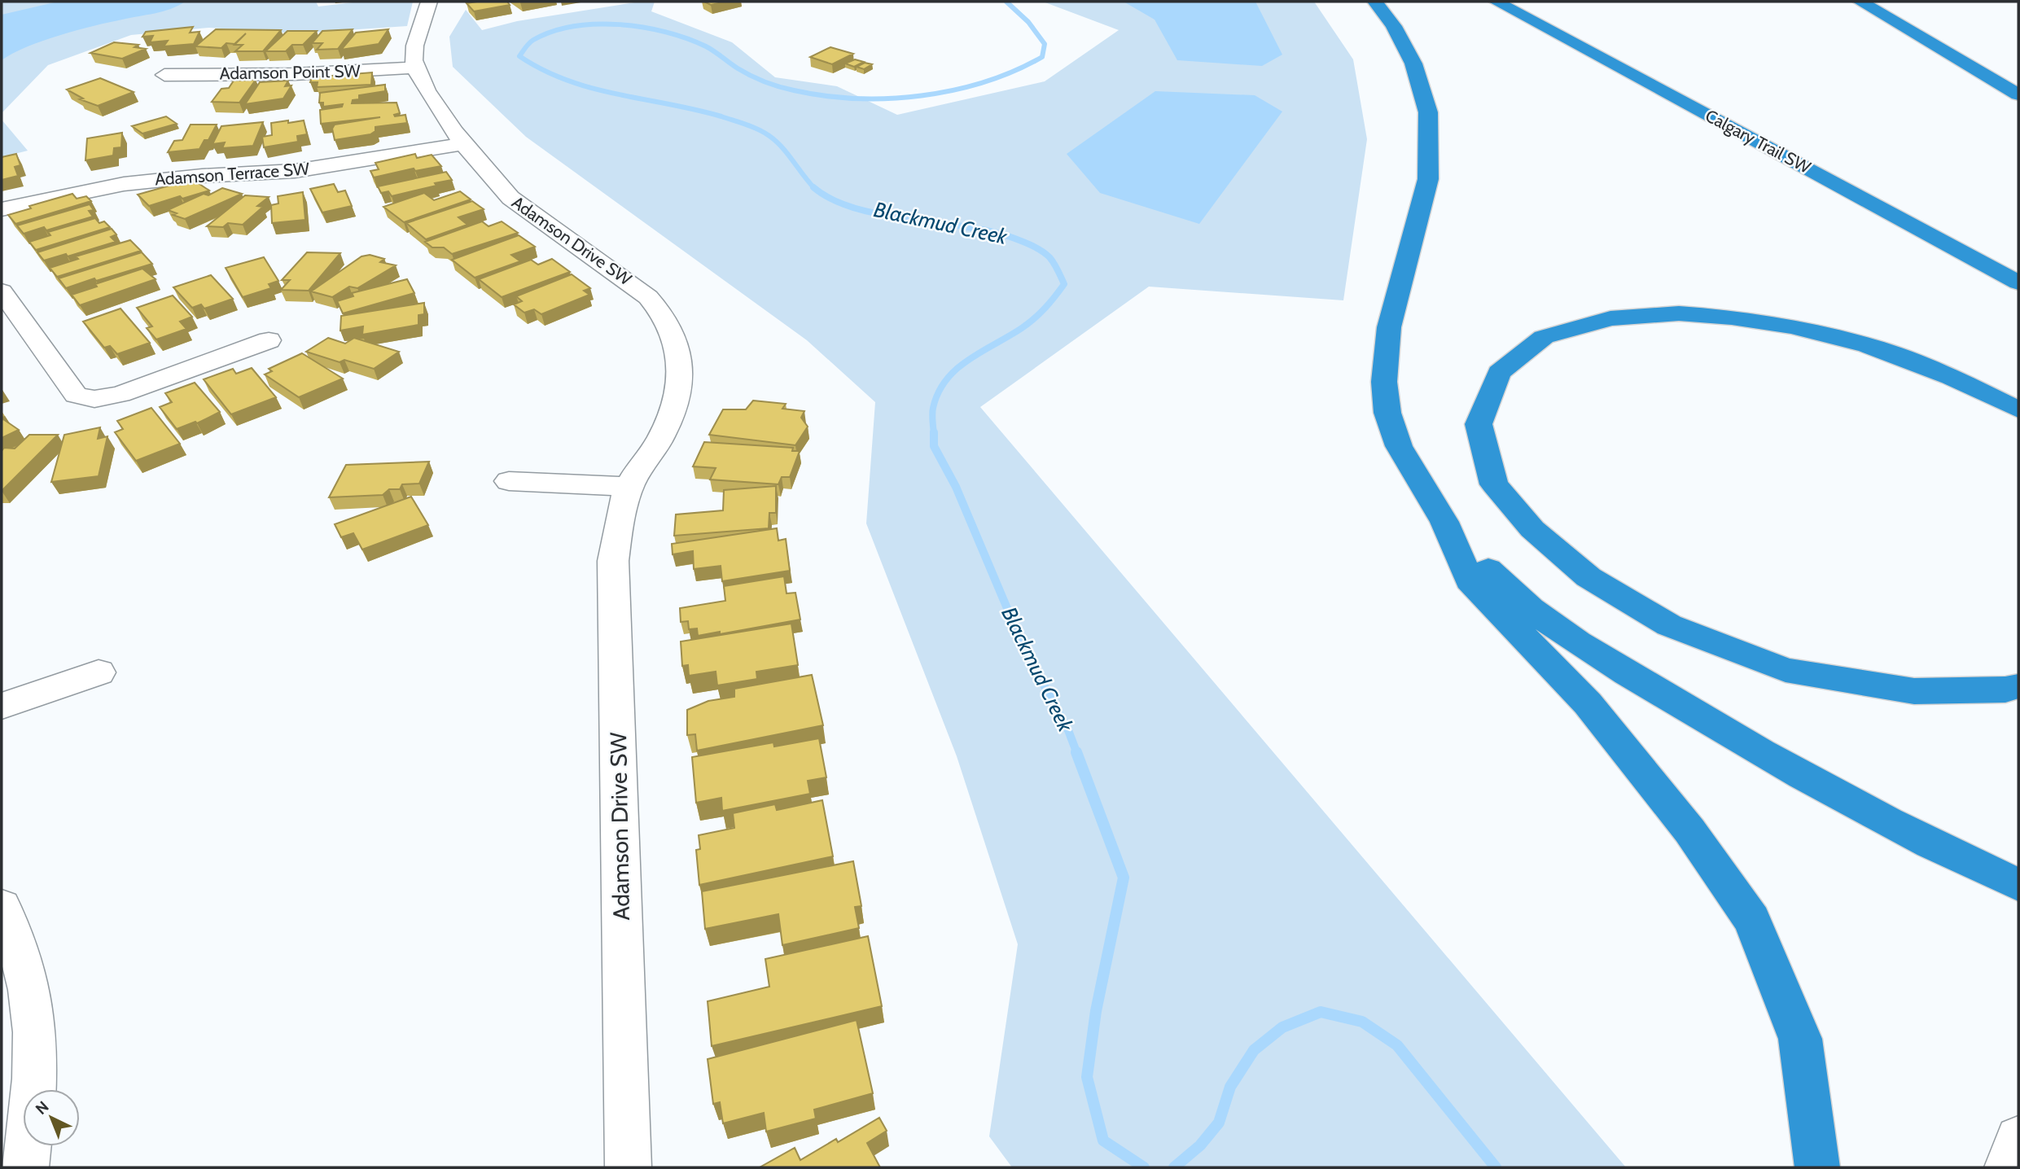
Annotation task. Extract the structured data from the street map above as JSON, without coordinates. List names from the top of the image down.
{
  "streets": {
    "highway": ["Calgary Trail SW"],
    "street": ["Adamson Point SW", "Adamson Terrace SW", "Adamson Drive SW"]
  },
  "crossings": [
    ["Adamson Point SW", "Adamson Drive SW"],
    ["Adamson Terrace SW", "Adamson Drive SW"]
  ],
  "water": ["Blackmud Creek"],
  "north": "top left"
}
